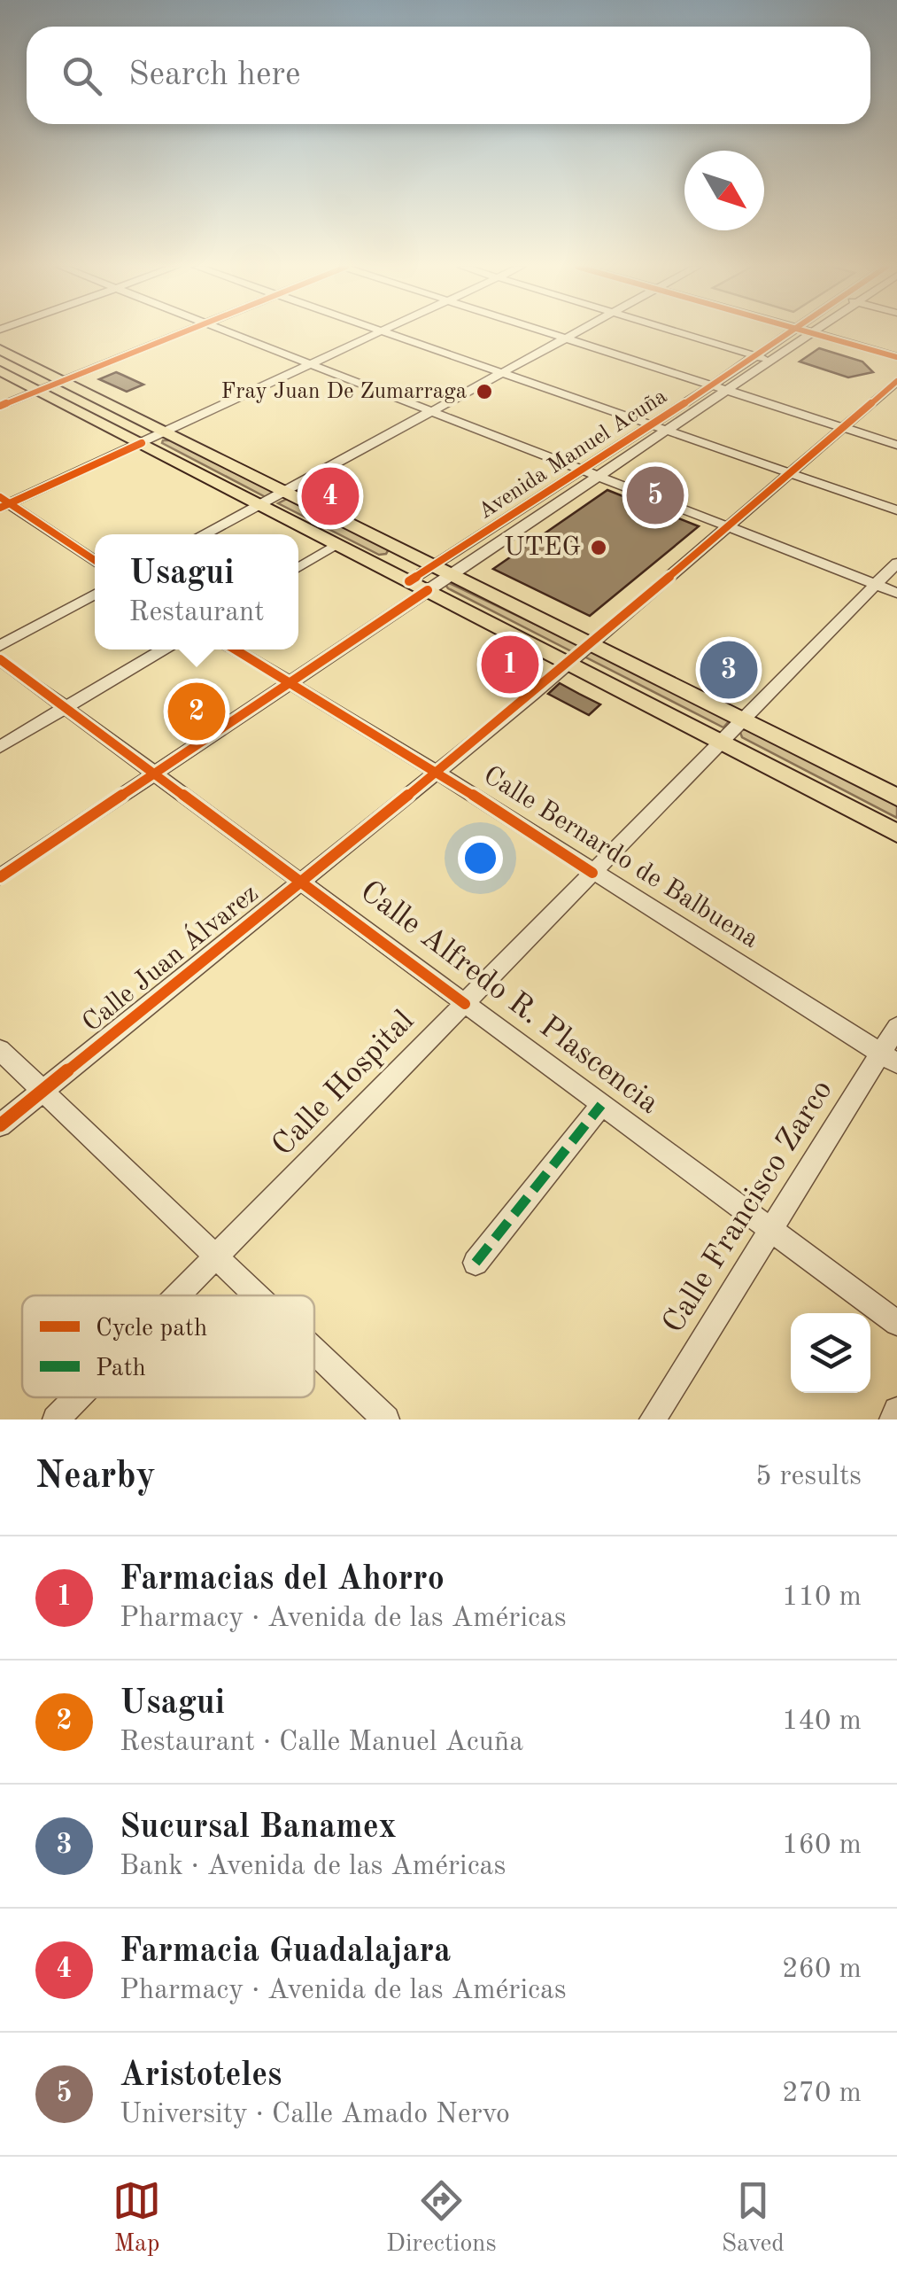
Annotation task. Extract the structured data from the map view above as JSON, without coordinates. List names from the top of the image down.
{
  "streets": {
    "street": [
      "Avenida Manuel Acuña",
      "Calle Bernardo de Balbuena",
      "Calle Juan Álvarez",
      "Calle Alfredo R. Plascencia",
      "Calle Hospital",
      "Calle Francisco Zarco"
    ]
  },
  "crossings": [
    ["Avenida Manuel Acuña", "Calle Bernardo de Balbuena"],
    ["Avenida Manuel Acuña", "Calle Alfredo R. Plascencia"],
    ["Calle Bernardo de Balbuena", "Calle Juan Álvarez"],
    ["Calle Bernardo de Balbuena", "Calle Hospital"],
    ["Calle Bernardo de Balbuena", "Calle Francisco Zarco"],
    ["Calle Juan Álvarez", "Calle Alfredo R. Plascencia"],
    ["Calle Alfredo R. Plascencia", "Calle Hospital"],
    ["Calle Alfredo R. Plascencia", "Calle Francisco Zarco"]
  ],
  "places": ["Fray Juan De Zumarraga", "UTEG"],
  "legend": ["Cycle path", "Path"],
  "north": "bottom right",
  "page": {
    "search": "Search here",
    "pins": [
      "5",
      "4",
      "1",
      "3",
      "2"
    ],
    "popup": ["Usagui", "Restaurant"],
    "heading": ["Nearby", "5 results"],
    "list": [
      {
        "mark": "1",
        "name": "Farmacias del Ahorro",
        "note": "Pharmacy · Avenida de las Américas",
        "value": "110 m"
      },
      {
        "mark": "2",
        "name": "Usagui",
        "note": "Restaurant · Calle Manuel Acuña",
        "value": "140 m"
      },
      {
        "mark": "3",
        "name": "Sucursal Banamex",
        "note": "Bank · Avenida de las Américas",
        "value": "160 m"
      },
      {
        "mark": "4",
        "name": "Farmacia Guadalajara",
        "note": "Pharmacy · Avenida de las Américas",
        "value": "260 m"
      },
      {
        "mark": "5",
        "name": "Aristoteles",
        "note": "University · Calle Amado Nervo",
        "value": "270 m"
      }
    ],
    "nav": ["Map", "Directions", "Saved"]
  }
}
